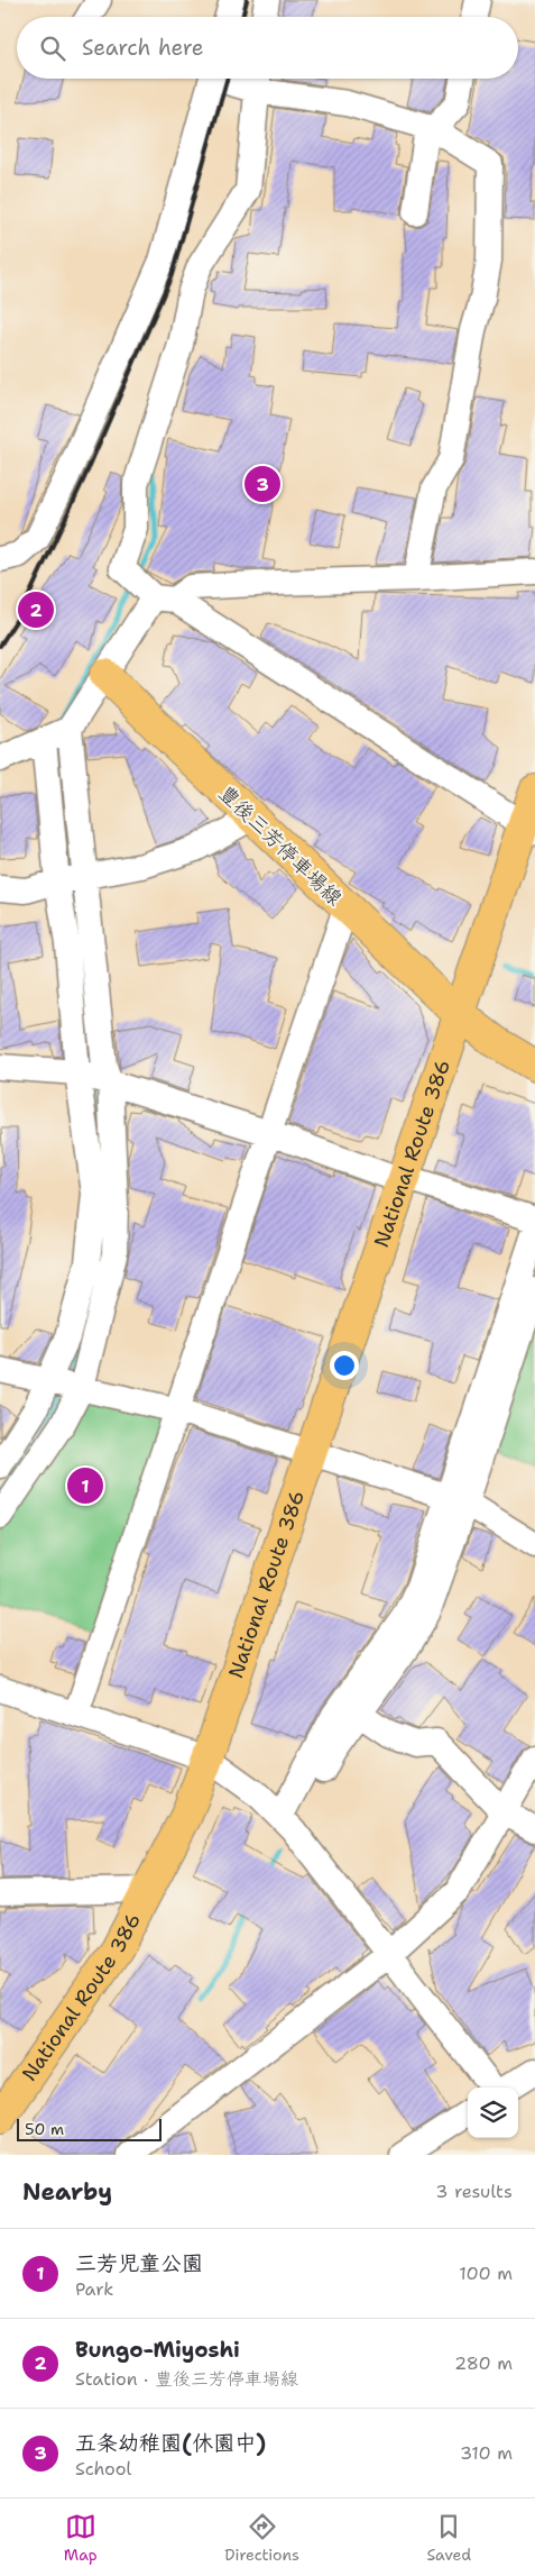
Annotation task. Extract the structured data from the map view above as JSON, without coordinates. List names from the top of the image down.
{
  "streets": {
    "main road": ["豊後三芳停車場線", "National Route 386"]
  },
  "crossings": [
    ["豊後三芳停車場線", "National Route 386"]
  ],
  "scale_bar": "50 m",
  "page": {
    "search": "Search here",
    "pins": ["3", "2", "1"],
    "scale": "50 m",
    "heading": ["Nearby", "3 results"],
    "list": [
      {
        "mark": "1",
        "name": "三芳児童公園",
        "note": "Park",
        "value": "100 m"
      },
      {
        "mark": "2",
        "name": "Bungo-Miyoshi",
        "note": "Station · 豊後三芳停車場線",
        "value": "280 m"
      },
      {
        "mark": "3",
        "name": "五条幼稚園(休園中)",
        "note": "School",
        "value": "310 m"
      }
    ],
    "nav": ["Map", "Directions", "Saved"]
  }
}
